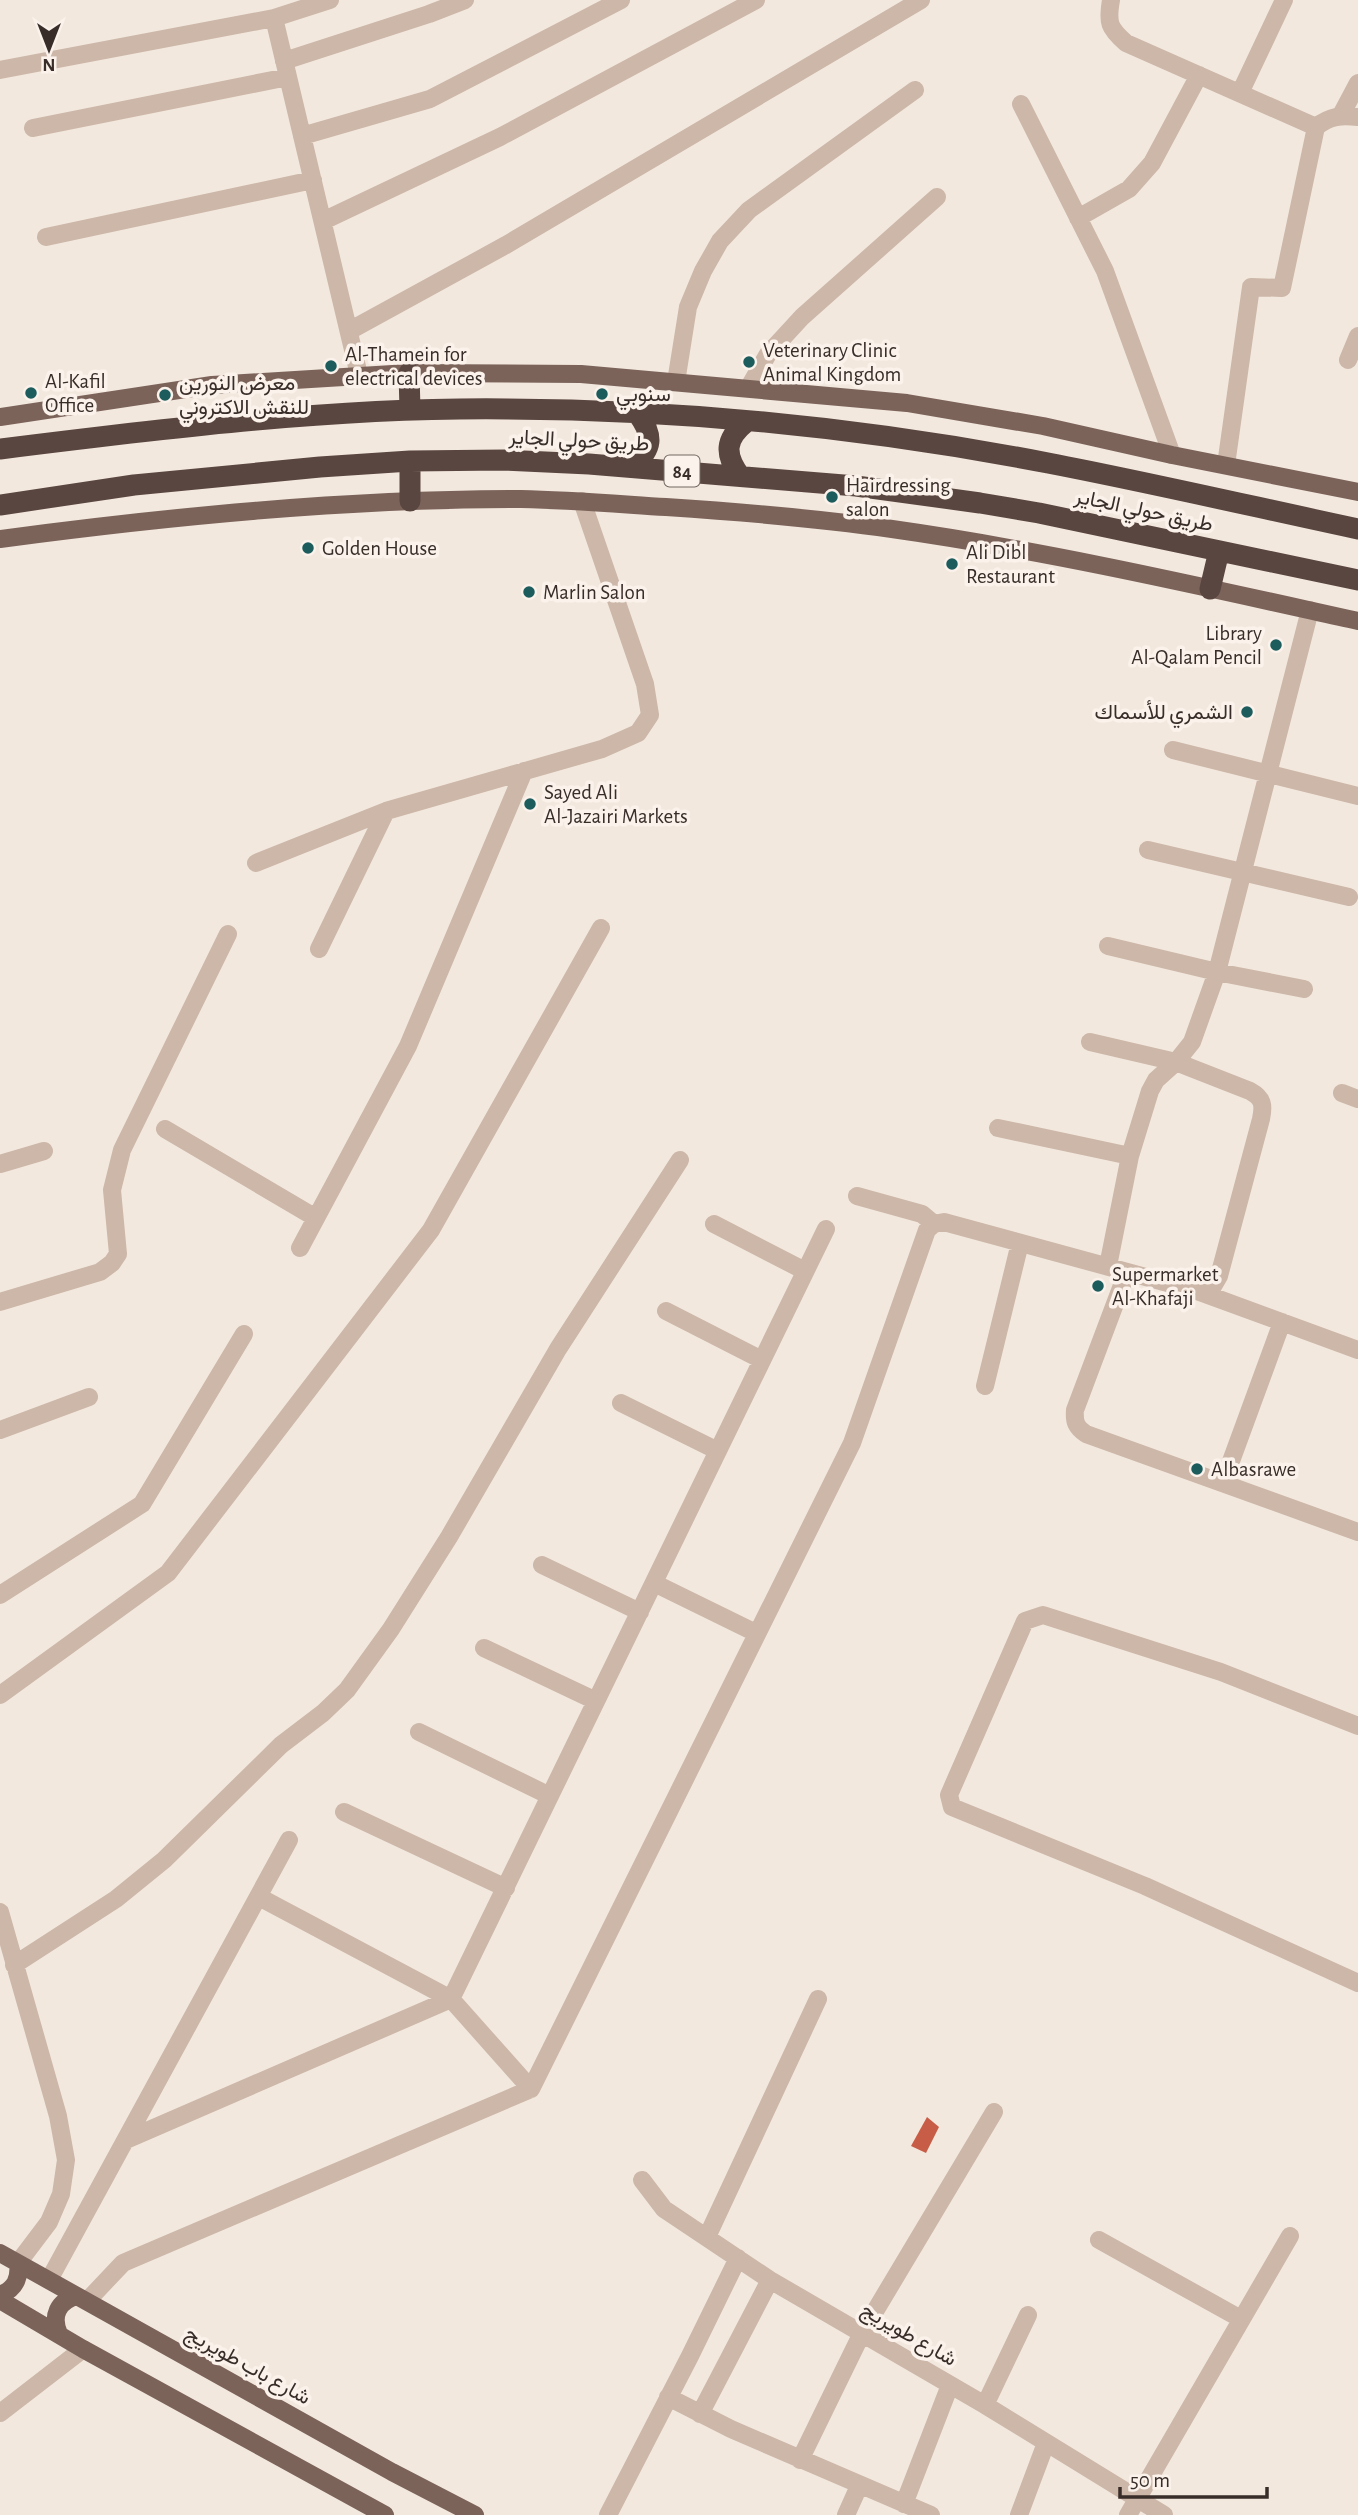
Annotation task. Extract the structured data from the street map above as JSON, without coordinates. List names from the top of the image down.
{
  "streets": {
    "highway": ["طريق حولي الجاير", "84"],
    "main road": ["شارع باب طويريج"],
    "street": ["شارع طويريج"]
  },
  "places": [
    "Veterinary Clinic Animal Kingdom",
    "Al-Thamein for electrical devices",
    "Al-Kafil Office",
    "سنوبي",
    "معرض النورين للنقش الاكتروني",
    "Hairdressing salon",
    "Golden House",
    "Ali Dibl Restaurant",
    "Marlin Salon",
    "Library Al-Qalam Pencil",
    "الشمري للأسماك",
    "Sayed Ali Al-Jazairi Markets",
    "Supermarket Al-Khafaji",
    "Albasrawe"
  ],
  "scale_bar": "50 m",
  "north": "bottom"
}
